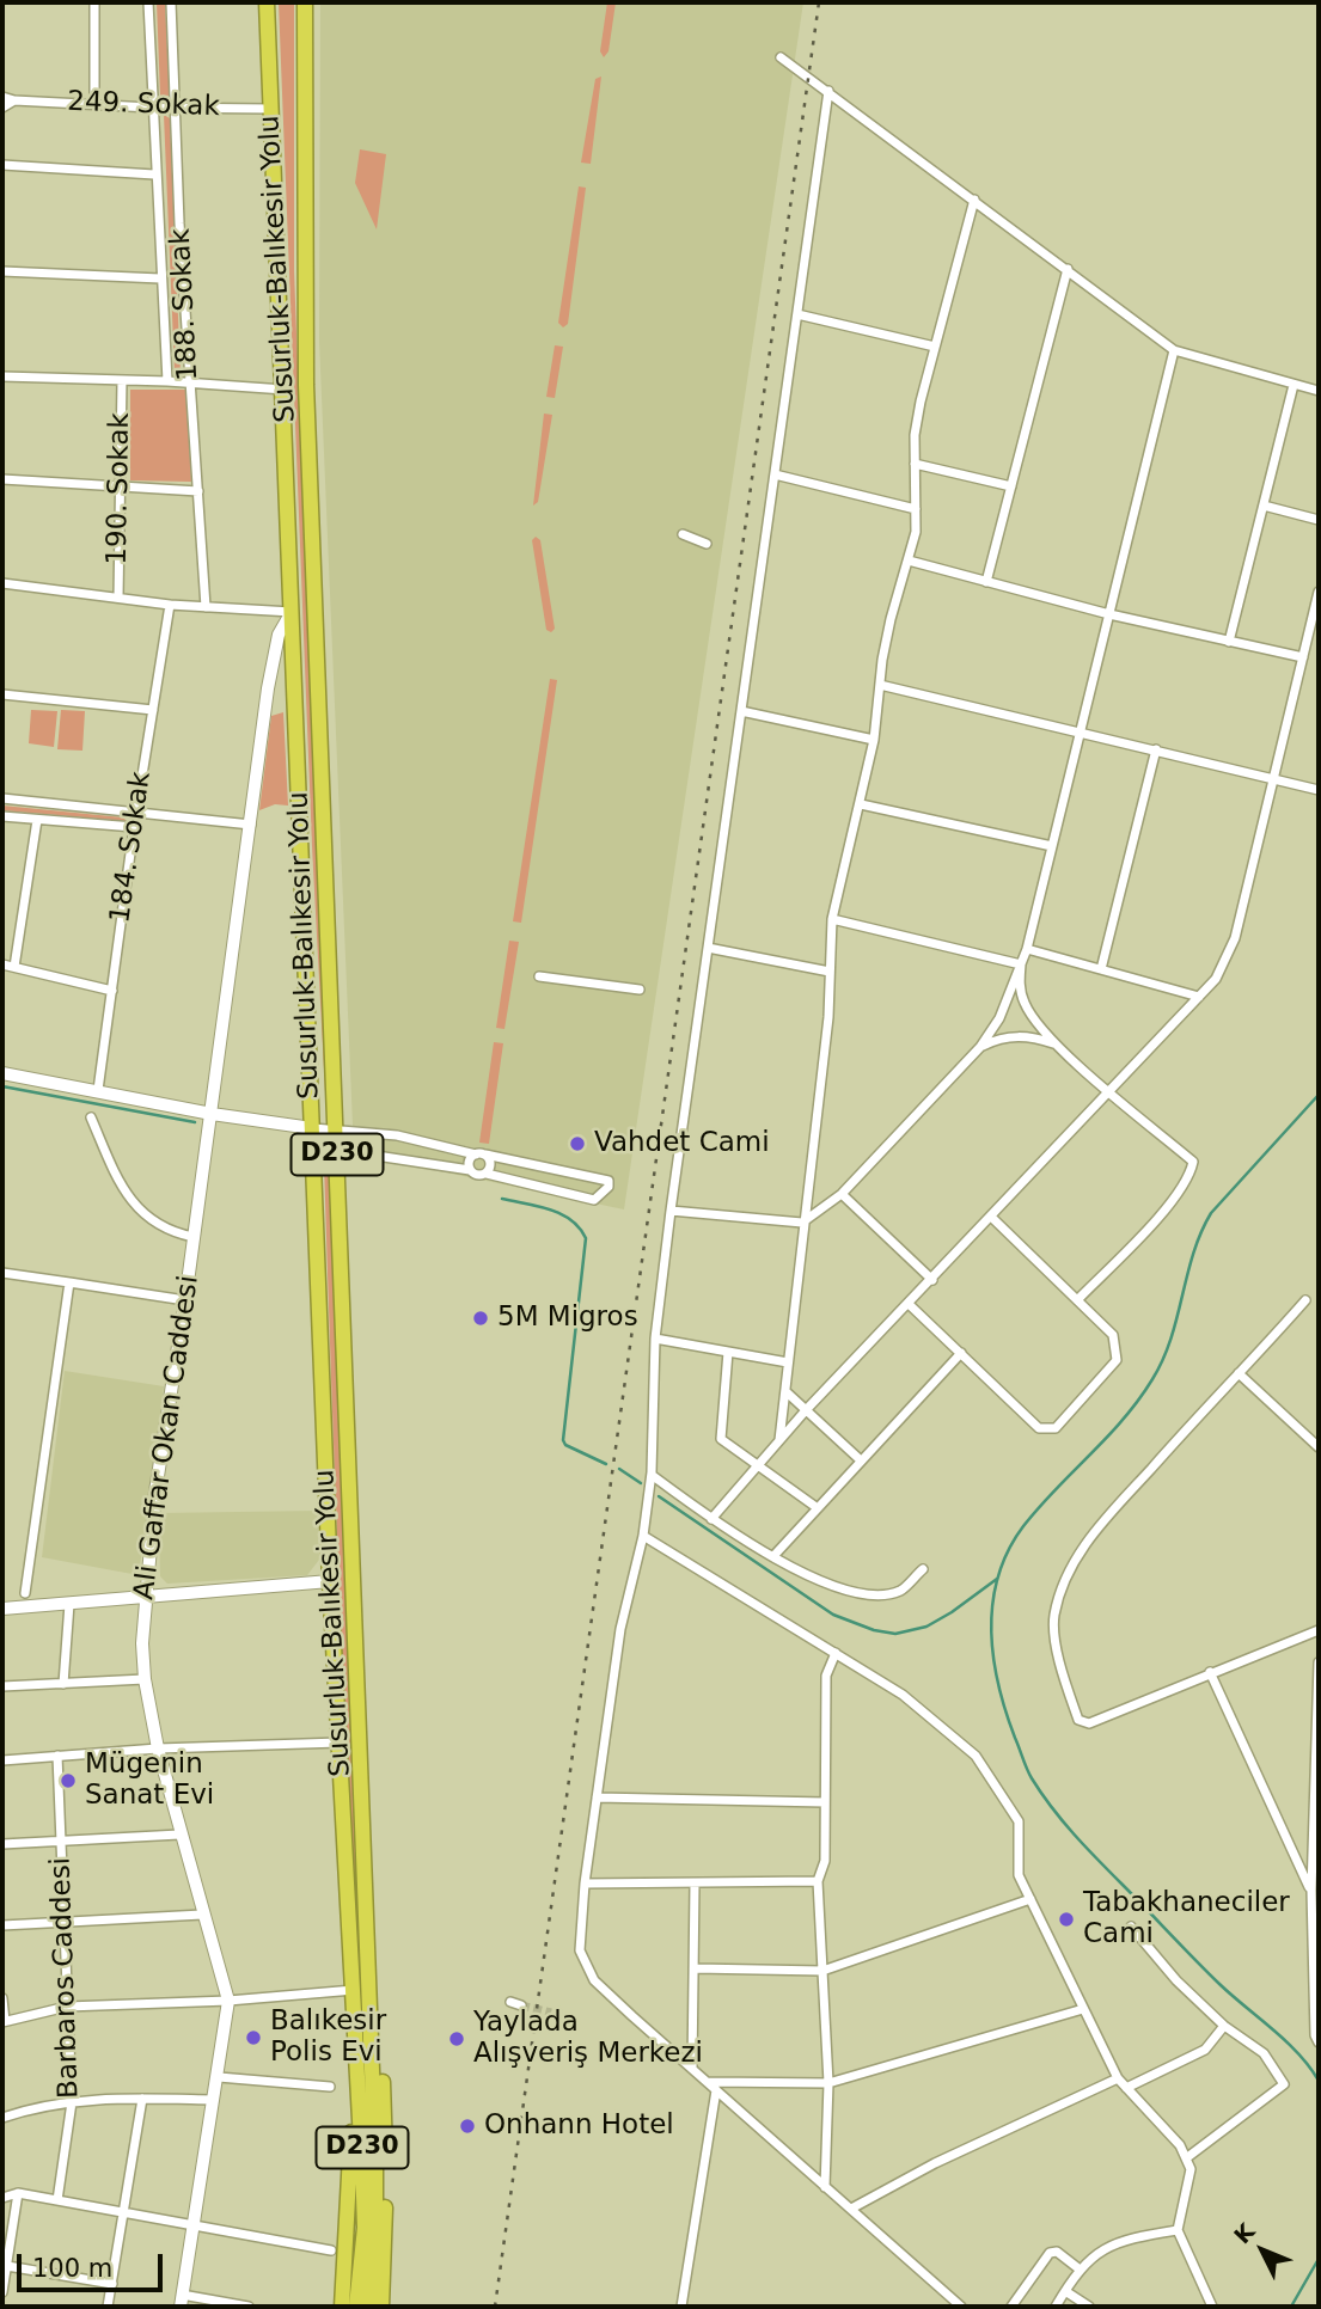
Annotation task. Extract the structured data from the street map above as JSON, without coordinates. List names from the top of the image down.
{
  "streets": {
    "highway": ["Susurluk-Balıkesir Yolu", "D230"],
    "main road": ["Ali Gaffar Okan Caddesi"],
    "street": [
      "249. Sokak",
      "188. Sokak",
      "190. Sokak",
      "184. Sokak",
      "Barbaros Caddesi"
    ]
  },
  "crossings": [
    ["249. Sokak", "Susurluk-Balıkesir Yolu"],
    ["249. Sokak", "188. Sokak"],
    ["Susurluk-Balıkesir Yolu", "Ali Gaffar Okan Caddesi"]
  ],
  "places": [
    "Vahdet Cami",
    "5M Migros",
    "Mügenin Sanat Evi",
    "Tabakhaneciler Cami",
    "Balıkesir Polis Evi",
    "Yaylada Alışveriş Merkezi",
    "Onhann Hotel"
  ],
  "scale_bar": "100 m",
  "north": "top left"
}
